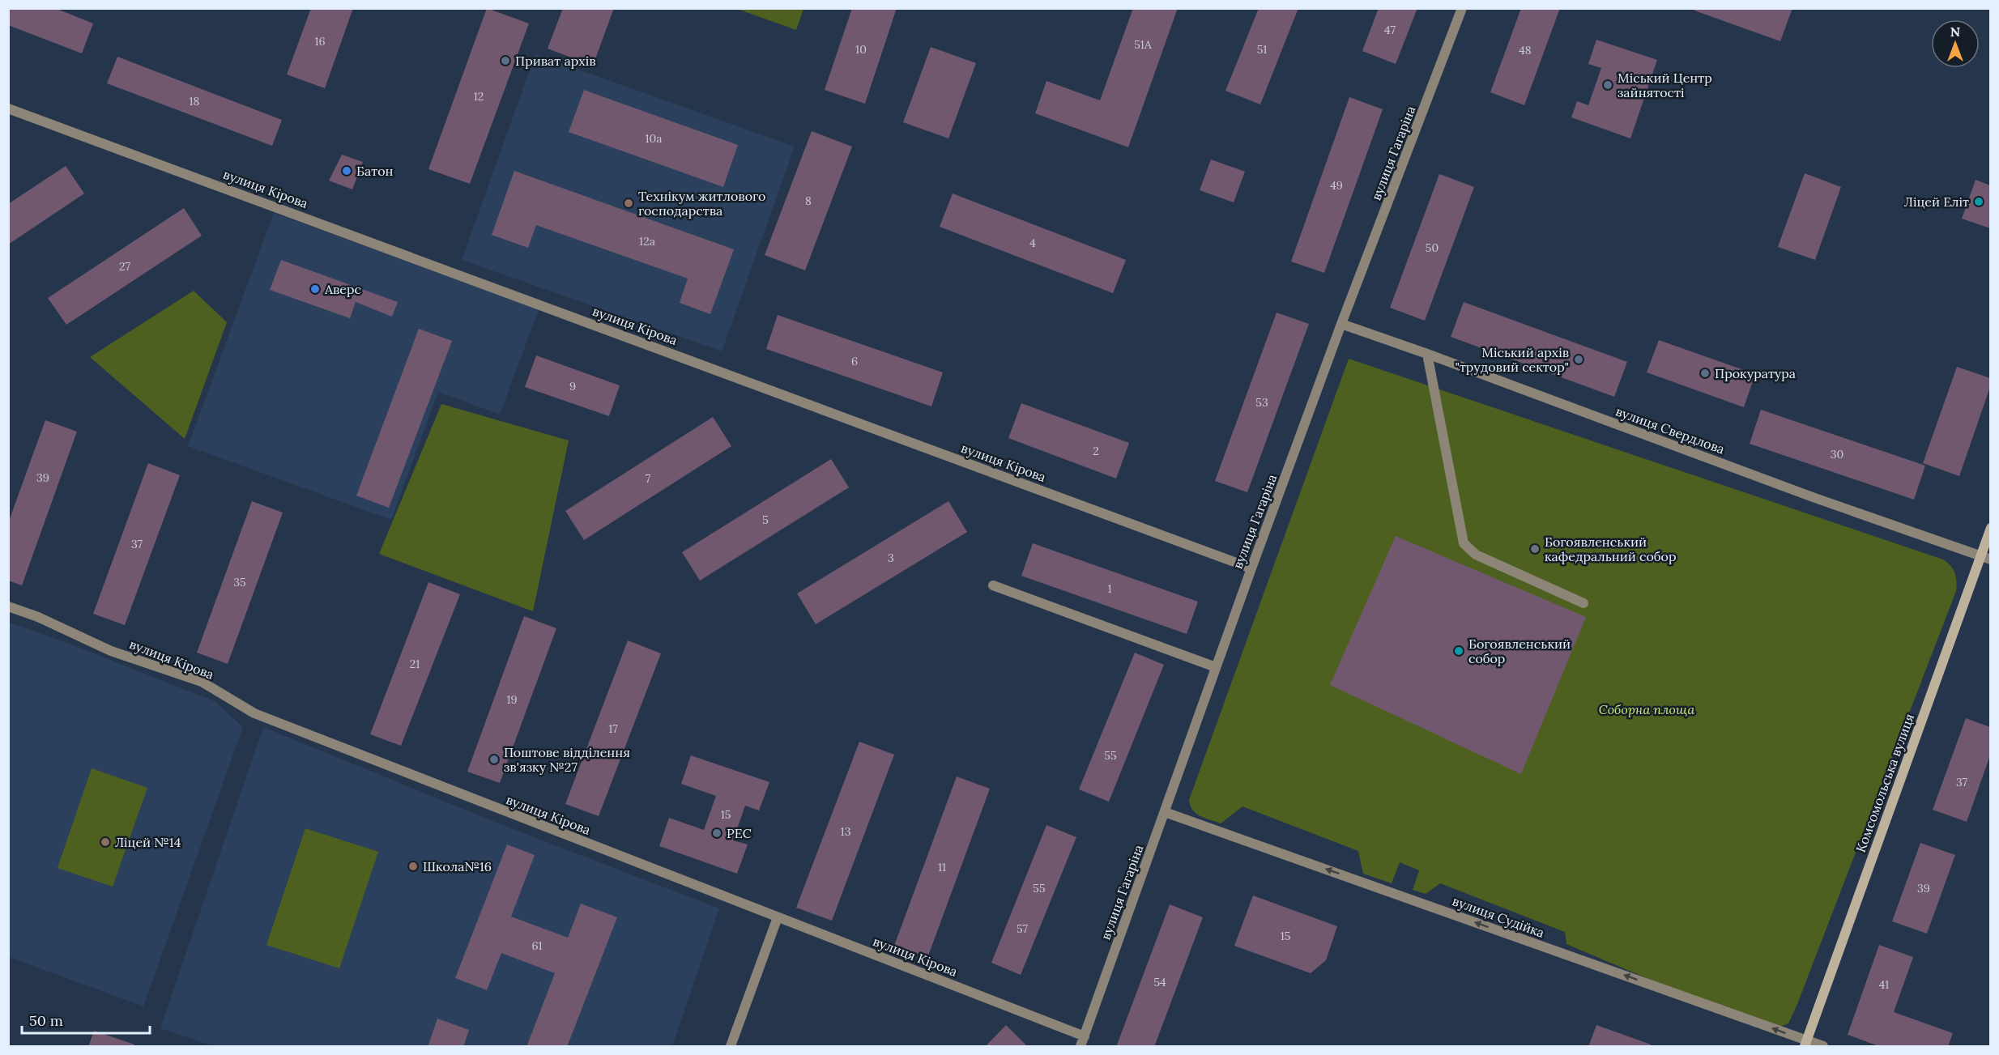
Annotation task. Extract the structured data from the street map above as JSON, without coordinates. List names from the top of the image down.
{
  "streets": {
    "street": [
      "вулиця Гагаріна",
      "вулиця Кірова",
      "вулиця Свердлова",
      "Комсомольська вулиця",
      "вулиця Судійка"
    ]
  },
  "crossings": [
    ["вулиця Гагаріна", "вулиця Кірова"],
    ["вулиця Гагаріна", "вулиця Свердлова"],
    ["вулиця Гагаріна", "вулиця Судійка"],
    ["вулиця Свердлова", "Комсомольська вулиця"],
    ["Комсомольська вулиця", "вулиця Судійка"]
  ],
  "one_way": ["вулиця Судійка"],
  "parks": ["Соборна площа"],
  "places": [
    "Приват архів",
    "Міський Центр зайнятості",
    "Батон",
    "Ліцей Еліт",
    "Технікум житлового господарства",
    "Аверс",
    "Міський архів \"трудовий сектор\"",
    "Прокуратура",
    "Богоявленський кафедральний собор",
    "Богоявленський собор",
    "Поштове відділення зв'язку №27",
    "РЕС",
    "Ліцей №14",
    "Школа№16"
  ],
  "house_numbers": [
    "47",
    "16",
    "51А",
    "10",
    "51",
    "48",
    "12",
    "18",
    "10а",
    "49",
    "8",
    "12а",
    "4",
    "50",
    "27",
    "6",
    "9",
    "53",
    "2",
    "30",
    "39",
    "7",
    "5",
    "37",
    "3",
    "35",
    "1",
    "21",
    "19",
    "17",
    "55",
    "37",
    "15",
    "13",
    "11",
    "55",
    "39",
    "57",
    "15",
    "61",
    "54",
    "41"
  ],
  "scale_bar": "50 m",
  "north": "top"
}
